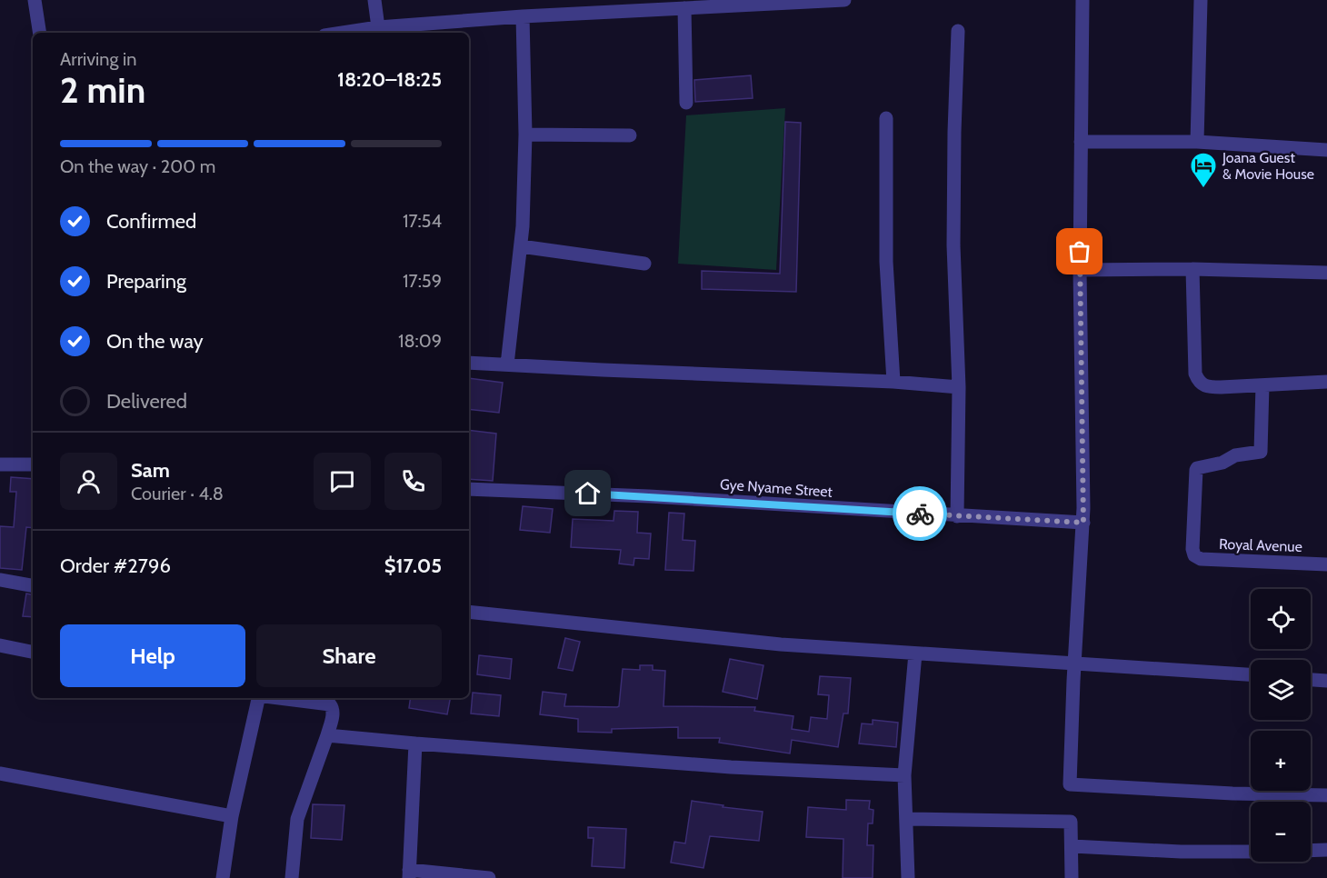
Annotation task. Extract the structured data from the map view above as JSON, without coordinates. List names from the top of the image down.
{
  "streets": {
    "street": ["Gye Nyame Street", "Royal Avenue"]
  },
  "places": {
    "hotel": ["Joana Guest & Movie House"]
  },
  "page": {
    "heading": ["2 min", "Arriving in", "18:20–18:25"],
    "panel": [
      "Sam",
      "Courier · 4.8",
      "Order #2796",
      "$17.05"
    ],
    "bar": "On the way · 200 m",
    "list": [
      ["Confirmed", "17:54"],
      ["Preparing", "17:59"],
      ["On the way", "18:09"],
      "Delivered"
    ],
    "map_buttons": ["+", "−"],
    "buttons": ["Help", "Share"]
  }
}
